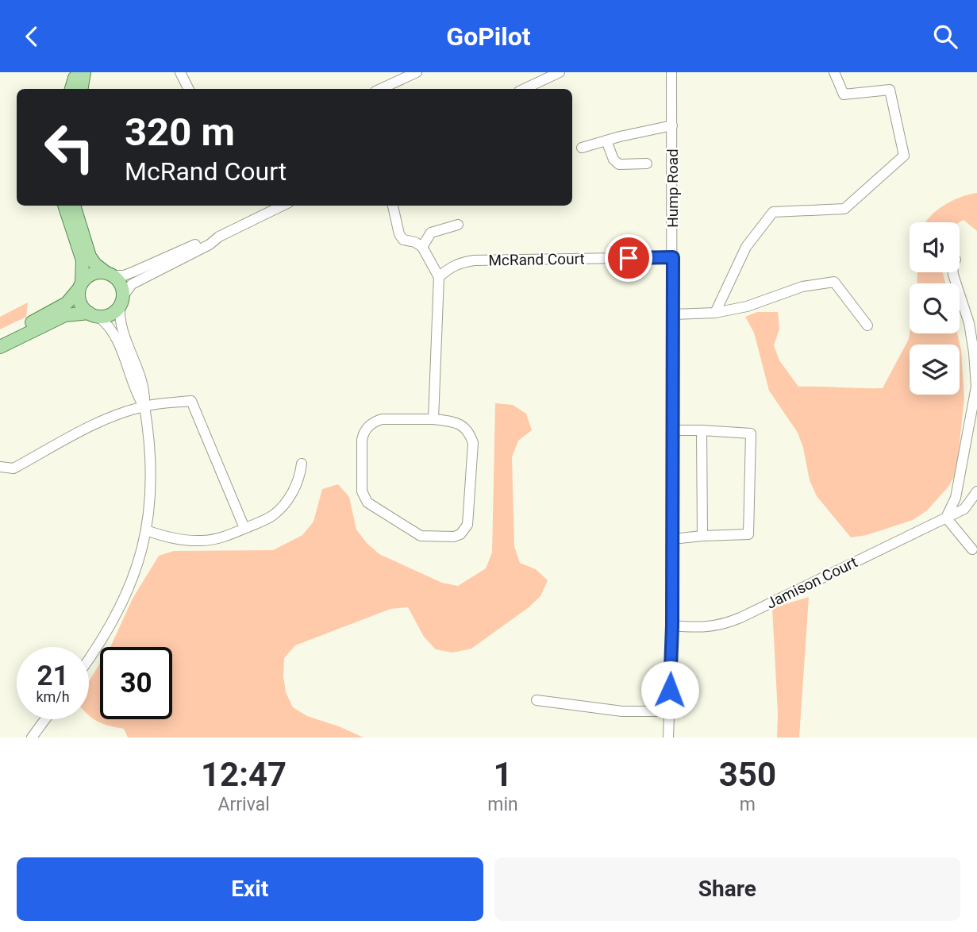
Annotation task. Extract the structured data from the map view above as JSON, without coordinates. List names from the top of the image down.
{
  "streets": {
    "street": ["Hump Road", "McRand Court", "Jamison Court"]
  },
  "crossings": [
    ["Hump Road", "McRand Court"],
    ["Hump Road", "Jamison Court"]
  ],
  "page": {
    "header": "GoPilot",
    "turn": ["320 m", "McRand Court"],
    "speed": "21 km/h",
    "limit": "30",
    "eta": [
      "12:47",
      "Arrival",
      "1",
      "min",
      "350",
      "m"
    ],
    "buttons": ["Exit", "Share"]
  }
}
